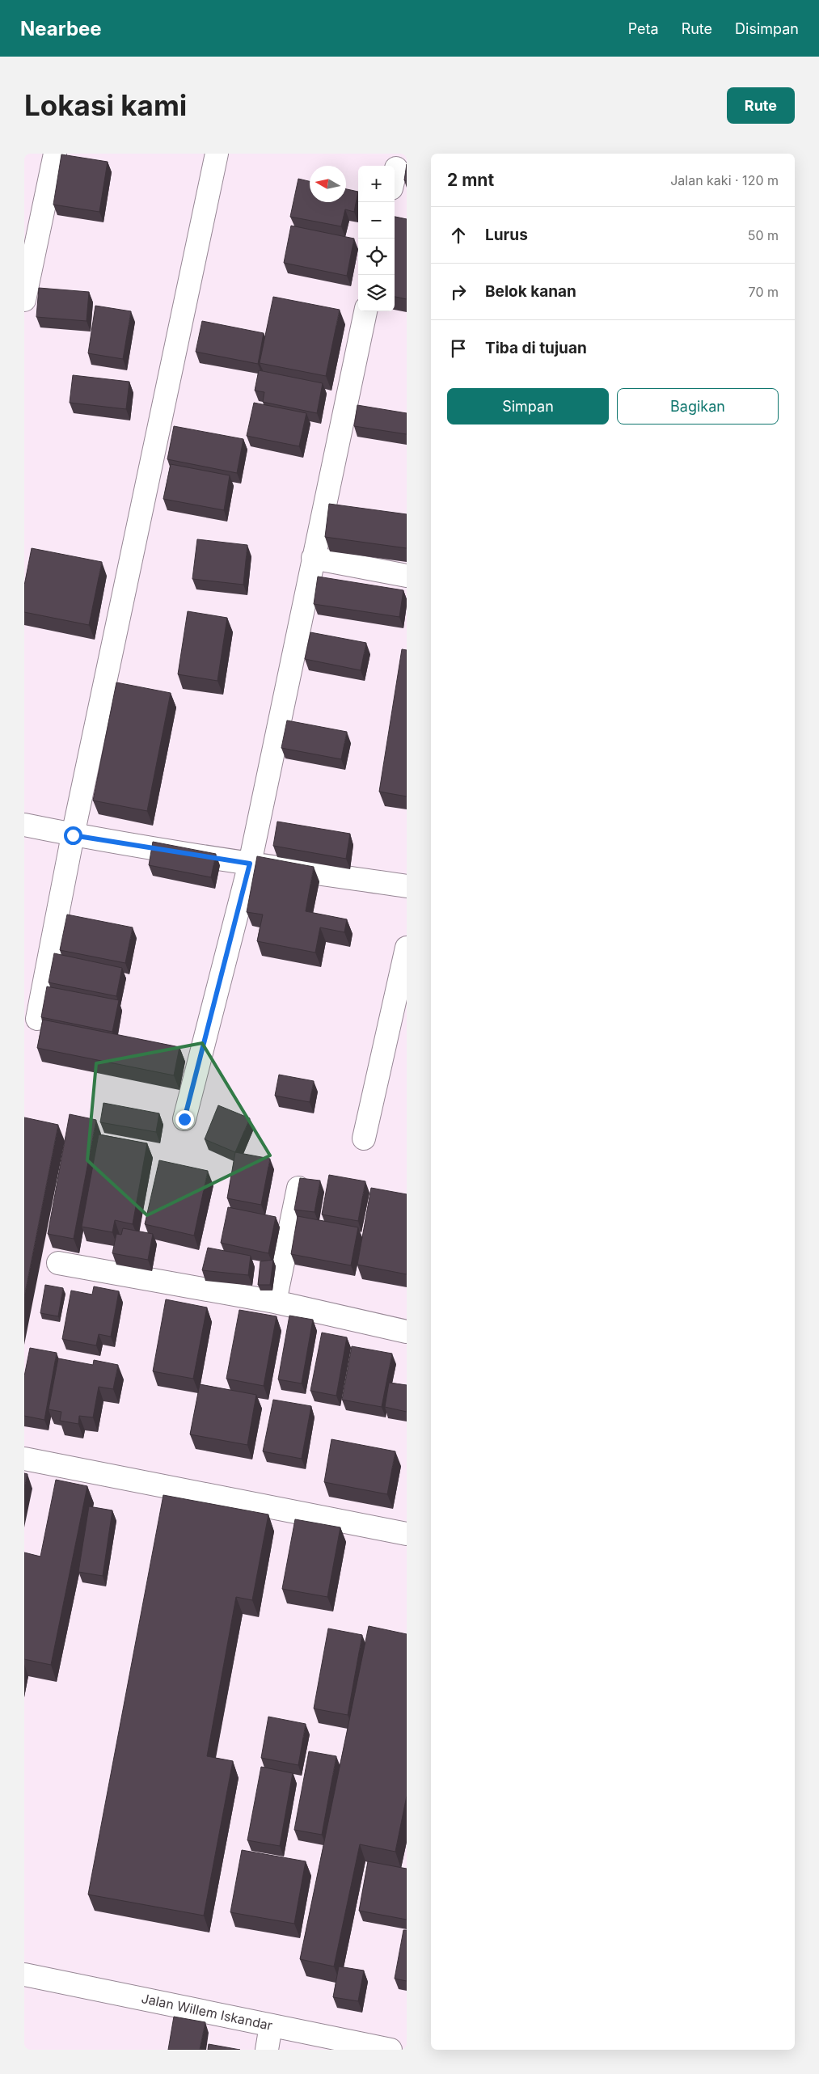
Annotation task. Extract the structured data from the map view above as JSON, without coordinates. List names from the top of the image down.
{
  "streets": {
    "main road": ["Jalan Willem Iskandar"]
  },
  "north": "left",
  "page": {
    "header": "Nearbee",
    "nav": ["Peta", "Rute", "Disimpan"],
    "buttons": [
      "Rute",
      ["Simpan", "Bagikan"]
    ],
    "title": "Lokasi kami",
    "heading": ["2 mnt", "Jalan kaki · 120 m"],
    "map_buttons": ["+", "−"],
    "list": [
      ["Lurus", "50 m"],
      ["Belok kanan", "70 m"],
      "Tiba di tujuan"
    ]
  }
}
